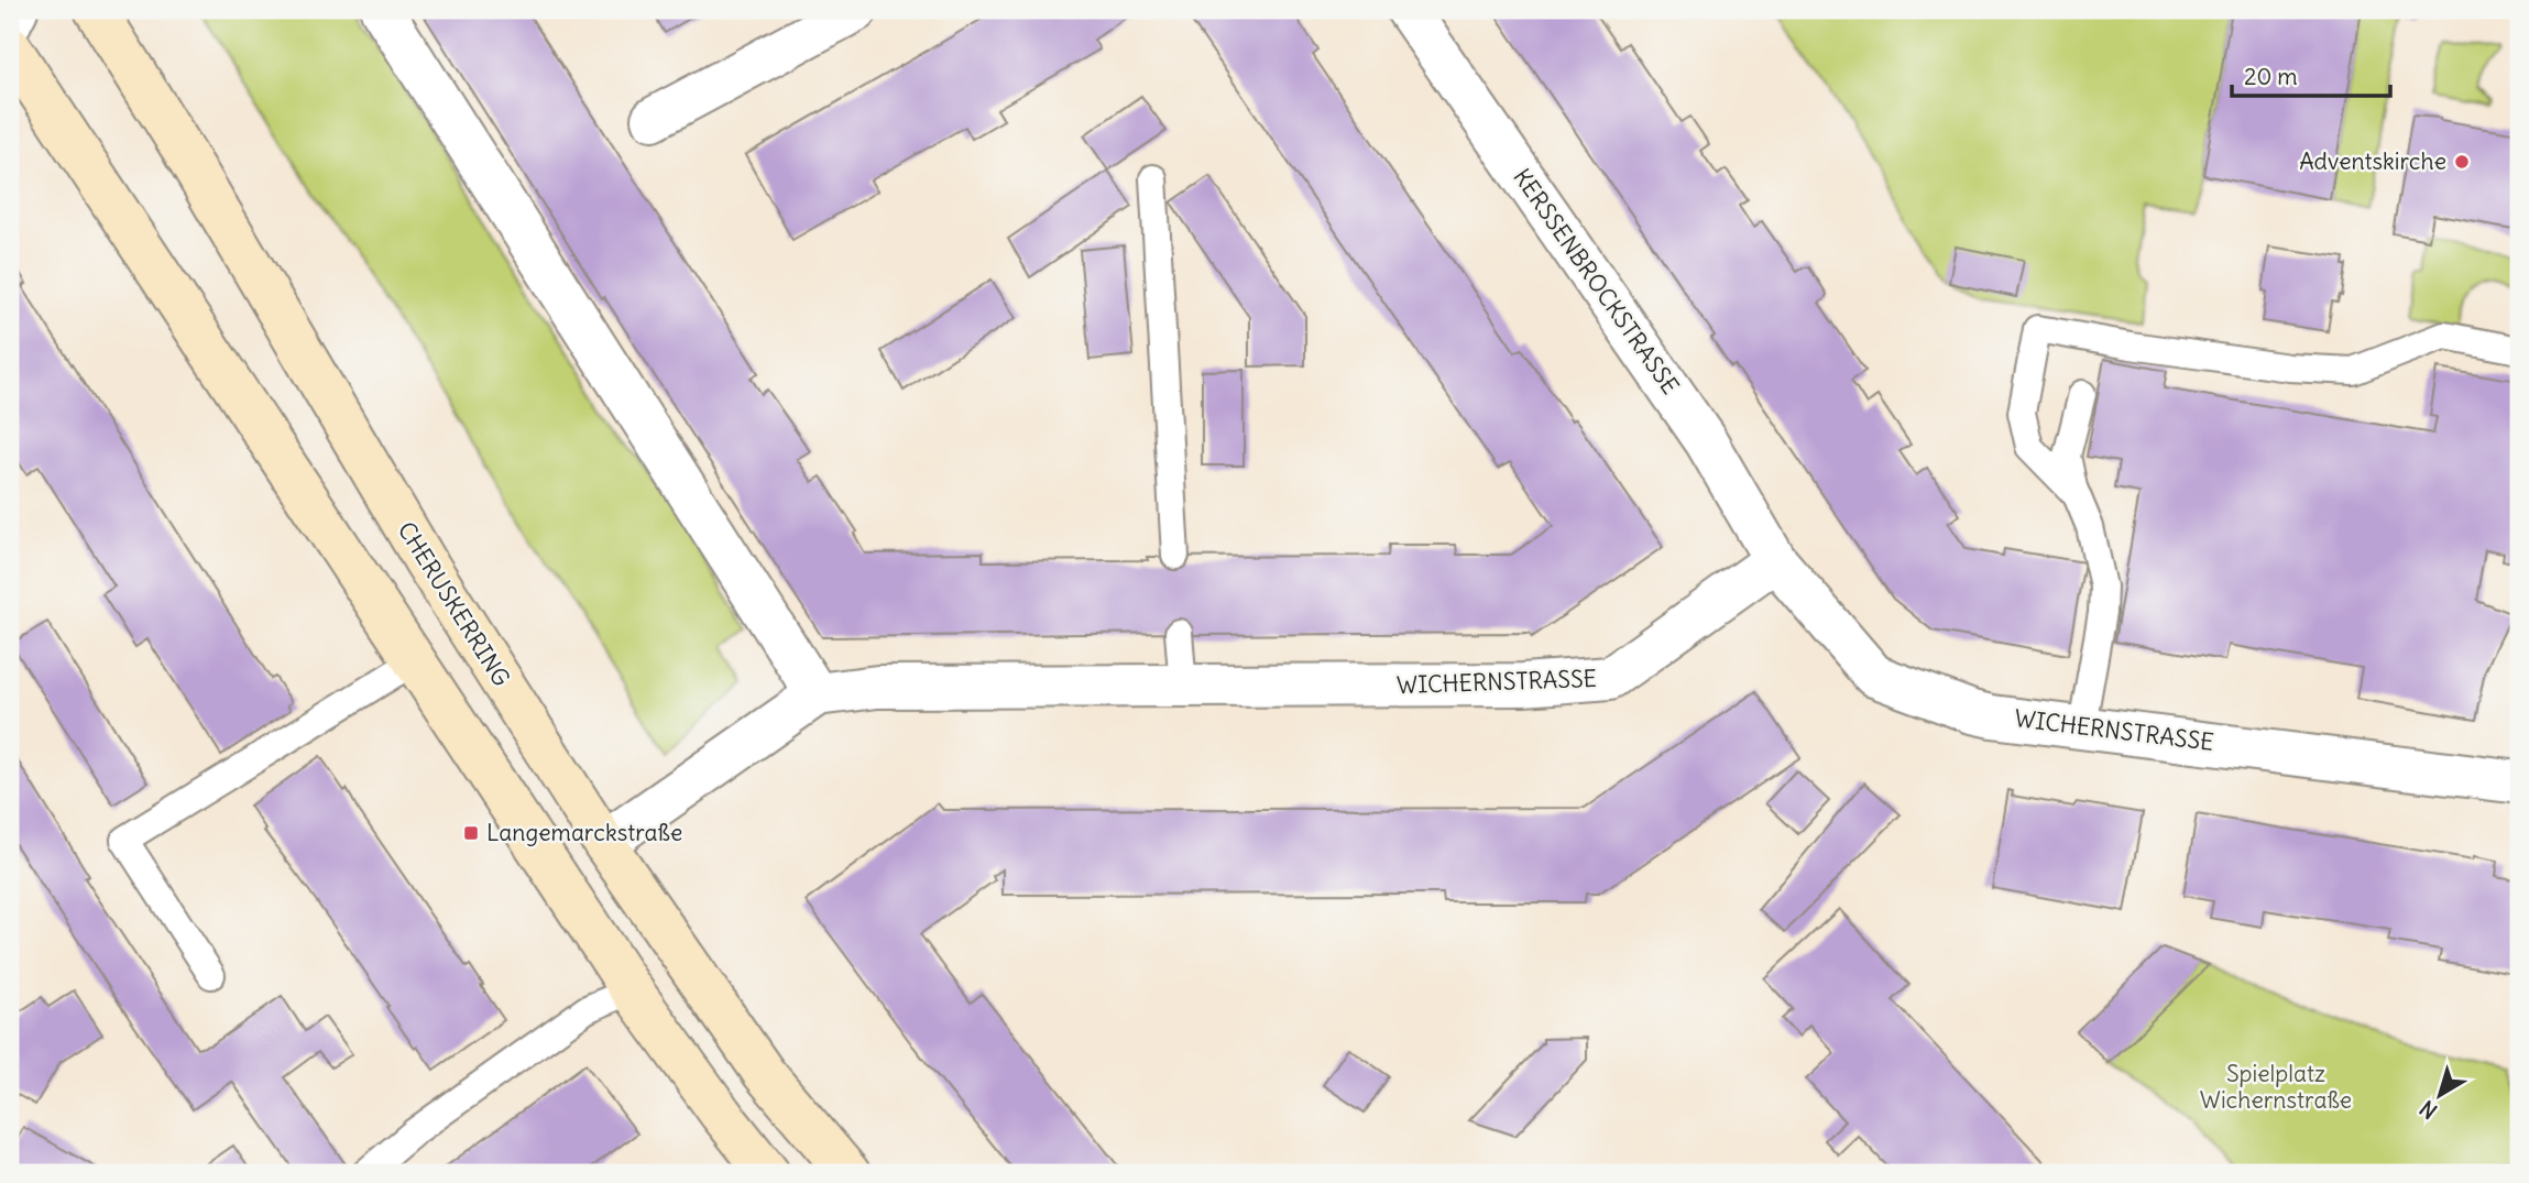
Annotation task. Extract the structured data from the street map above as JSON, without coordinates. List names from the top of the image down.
{
  "streets": {
    "main road": ["CHERUSKERRING"],
    "street": ["KERSSENBROCKSTRASSE", "WICHERNSTRASSE"]
  },
  "crossings": [
    ["KERSSENBROCKSTRASSE", "WICHERNSTRASSE"],
    ["CHERUSKERRING", "WICHERNSTRASSE"]
  ],
  "parks": ["Spielplatz Wichernstraße"],
  "places": {
    "other": ["Adventskirche"],
    "transit": ["Langemarckstraße"]
  },
  "scale_bar": "20 m",
  "north": "bottom left"
}
